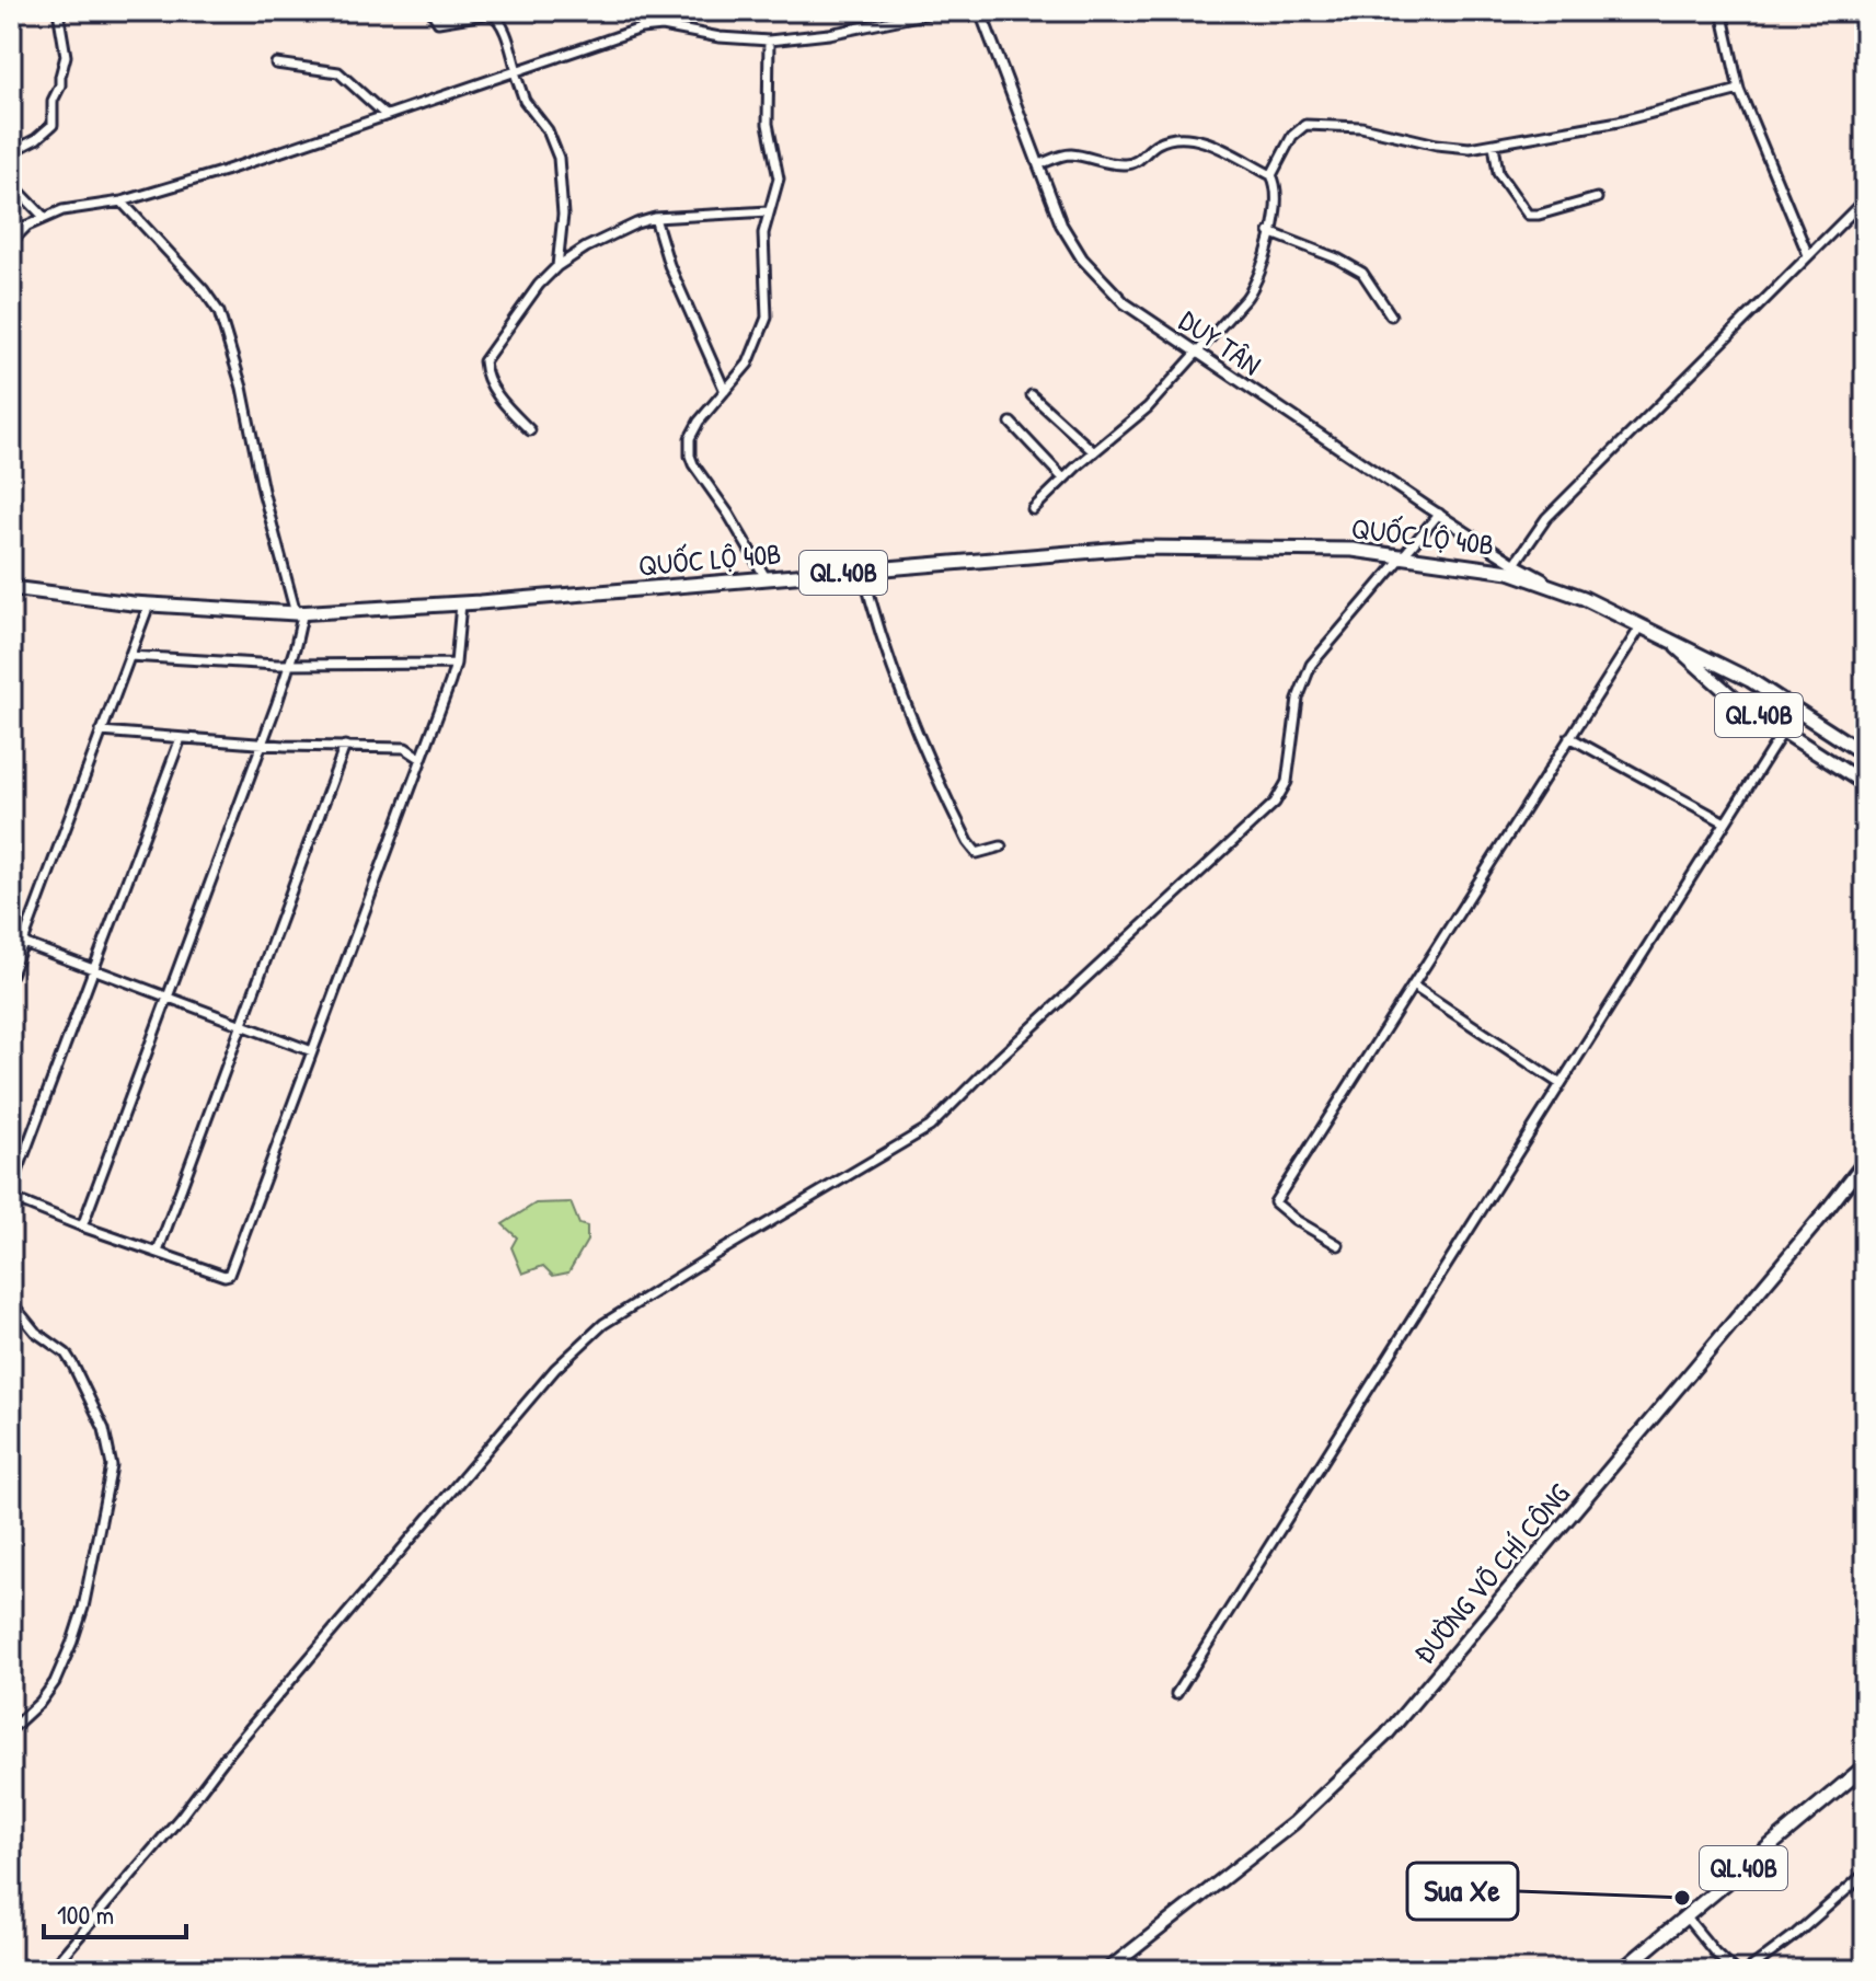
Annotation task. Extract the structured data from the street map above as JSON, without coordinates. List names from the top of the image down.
{
  "streets": {
    "highway": ["QUỐC LỘ 40B", "QL.40B"],
    "main road": ["ĐƯỜNG VÕ CHÍ CÔNG"],
    "street": ["DUY TÂN"]
  },
  "crossings": [
    ["DUY TÂN", "QUỐC LỘ 40B"]
  ],
  "places": ["Sua Xe"],
  "scale_bar": "100 m"
}
